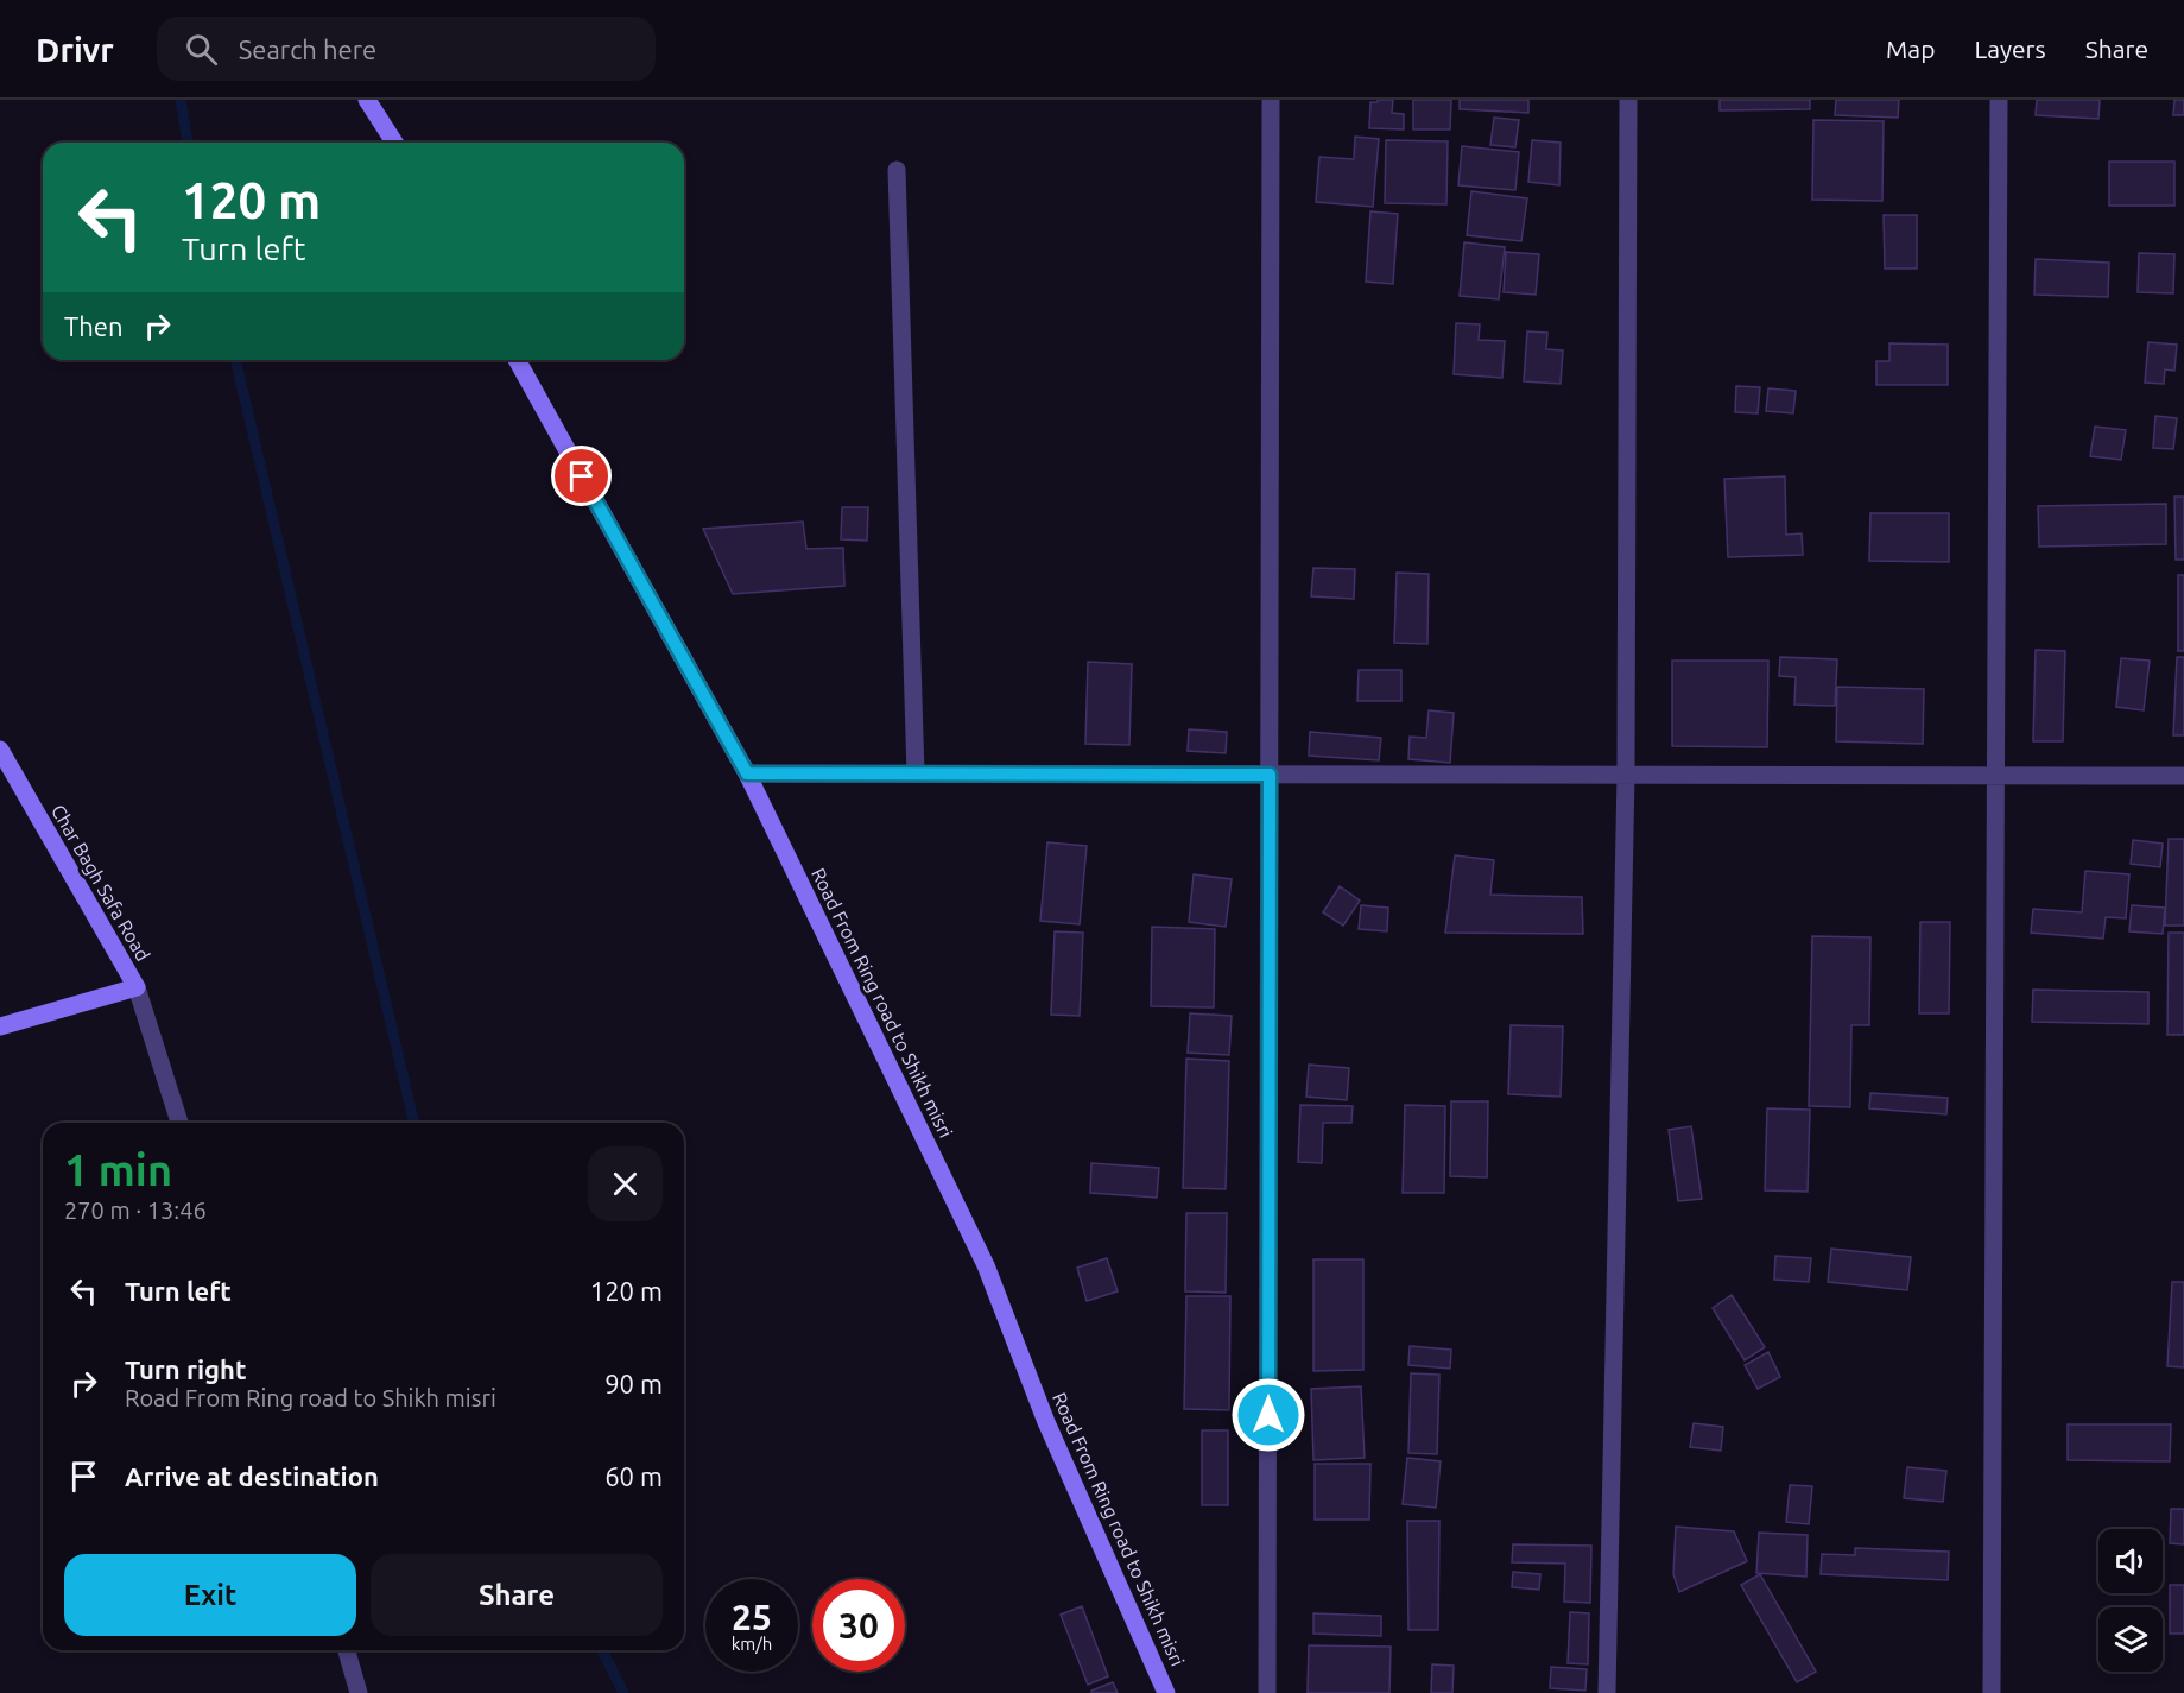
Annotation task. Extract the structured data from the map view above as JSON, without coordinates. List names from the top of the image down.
{
  "streets": {
    "street": ["Char Bagh Safa Road", "Road From Ring road to Shikh misri"]
  },
  "page": {
    "header": "Drivr",
    "search": "Search here",
    "nav": ["Map", "Layers", "Share"],
    "turn": ["120 m", "Turn left"],
    "then": "Then",
    "heading": ["1 min", "270 m · 13:46"],
    "list": [
      {
        "name": "Turn left",
        "value": "120 m"
      },
      {
        "name": "Turn right",
        "note": "Road From Ring road to Shikh misri",
        "value": "90 m"
      },
      {
        "name": "Arrive at destination",
        "value": "60 m"
      }
    ],
    "buttons": ["Exit", "Share"],
    "speed": "25 km/h",
    "limit": "30"
  }
}
